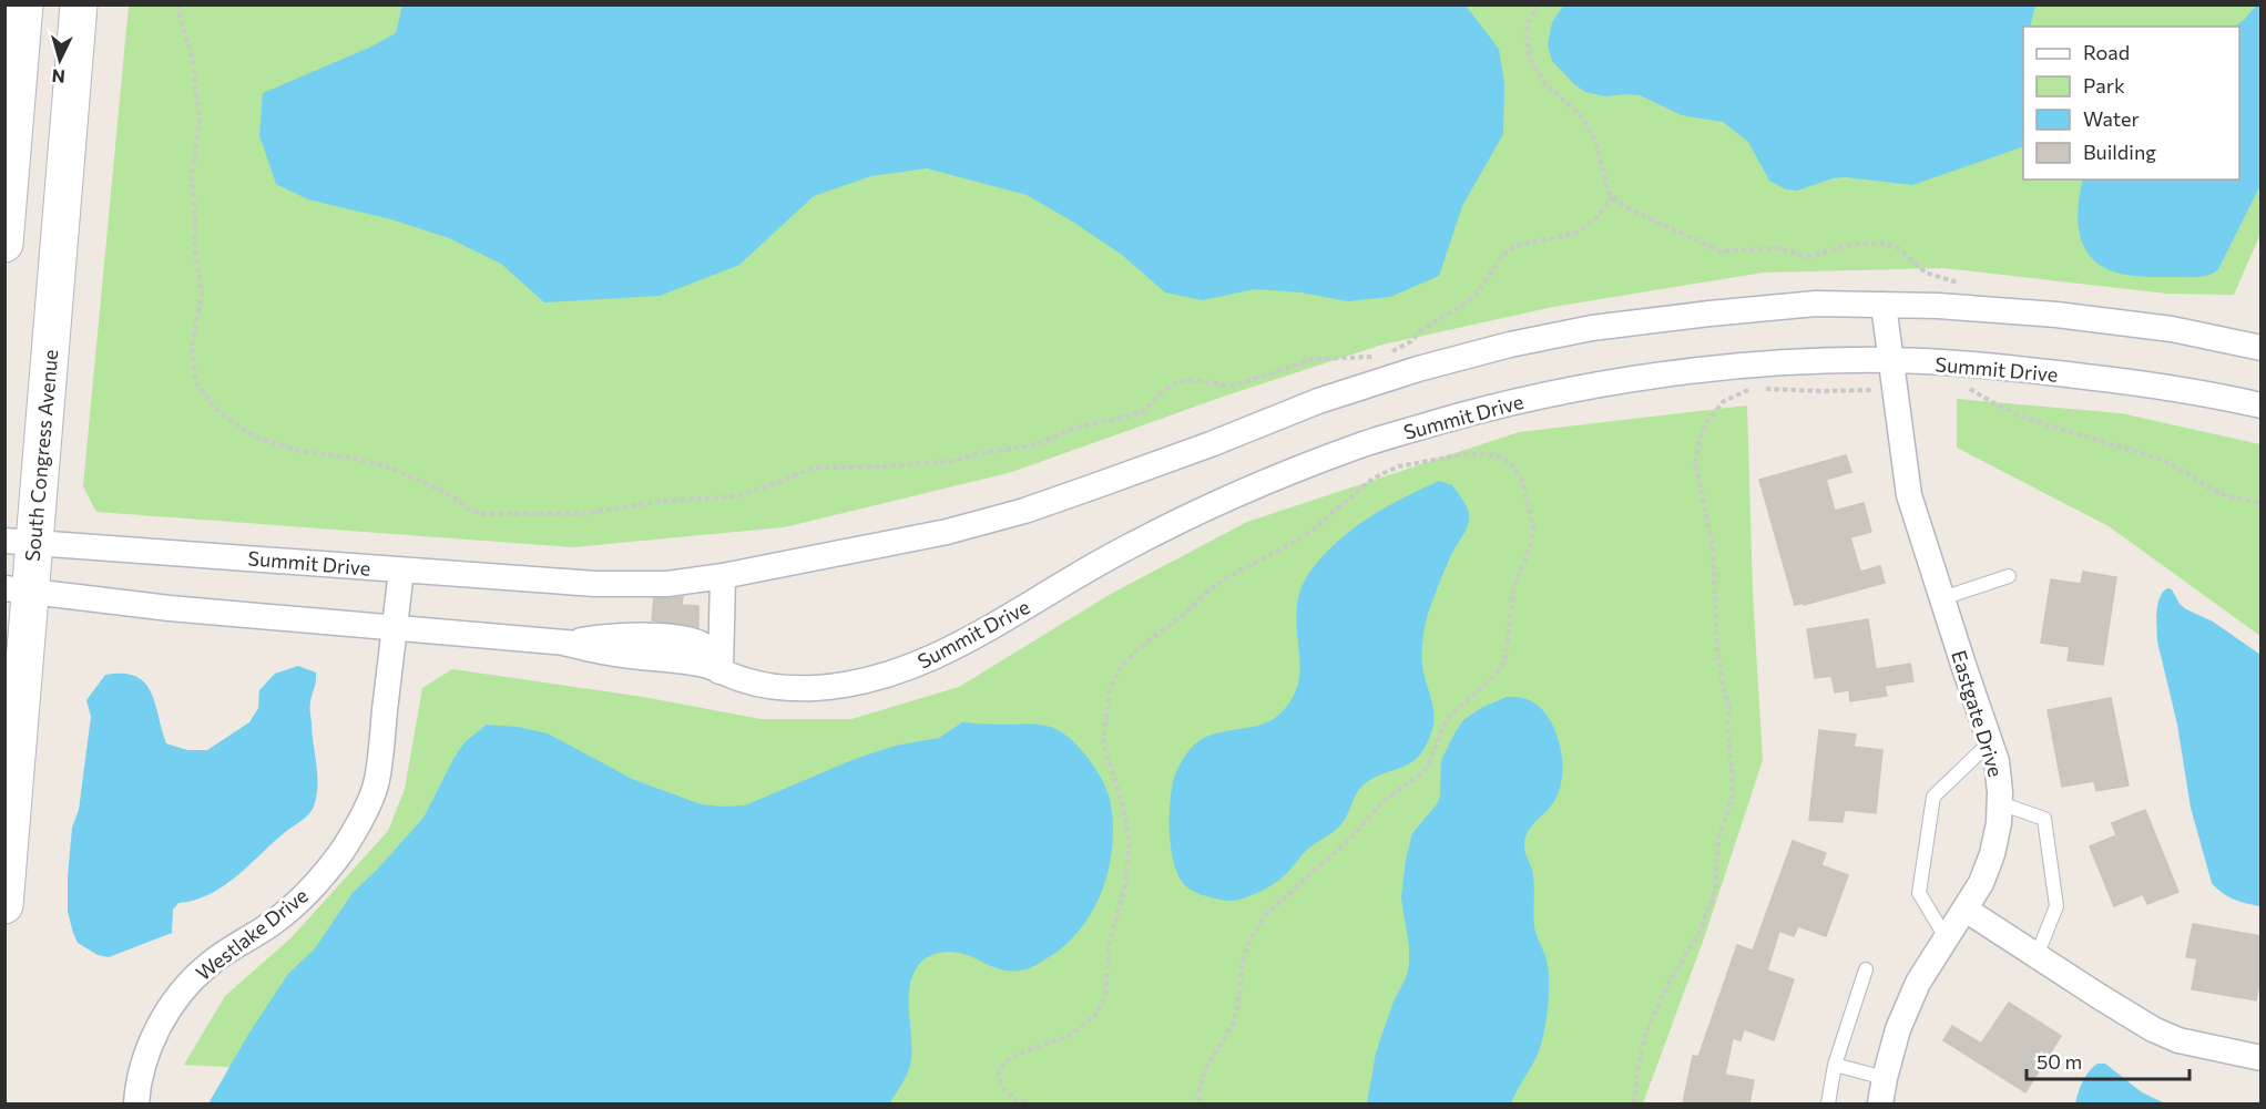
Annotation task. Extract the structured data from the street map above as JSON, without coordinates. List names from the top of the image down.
{
  "streets": {
    "main road": ["South Congress Avenue"],
    "street": ["Summit Drive", "Eastgate Drive", "Westlake Drive"]
  },
  "crossings": [
    ["Summit Drive", "South Congress Avenue"],
    ["Summit Drive", "Eastgate Drive"],
    ["Summit Drive", "Westlake Drive"]
  ],
  "legend": [
    "Road",
    "Park",
    "Water",
    "Building"
  ],
  "scale_bar": "50 m",
  "north": "bottom"
}
